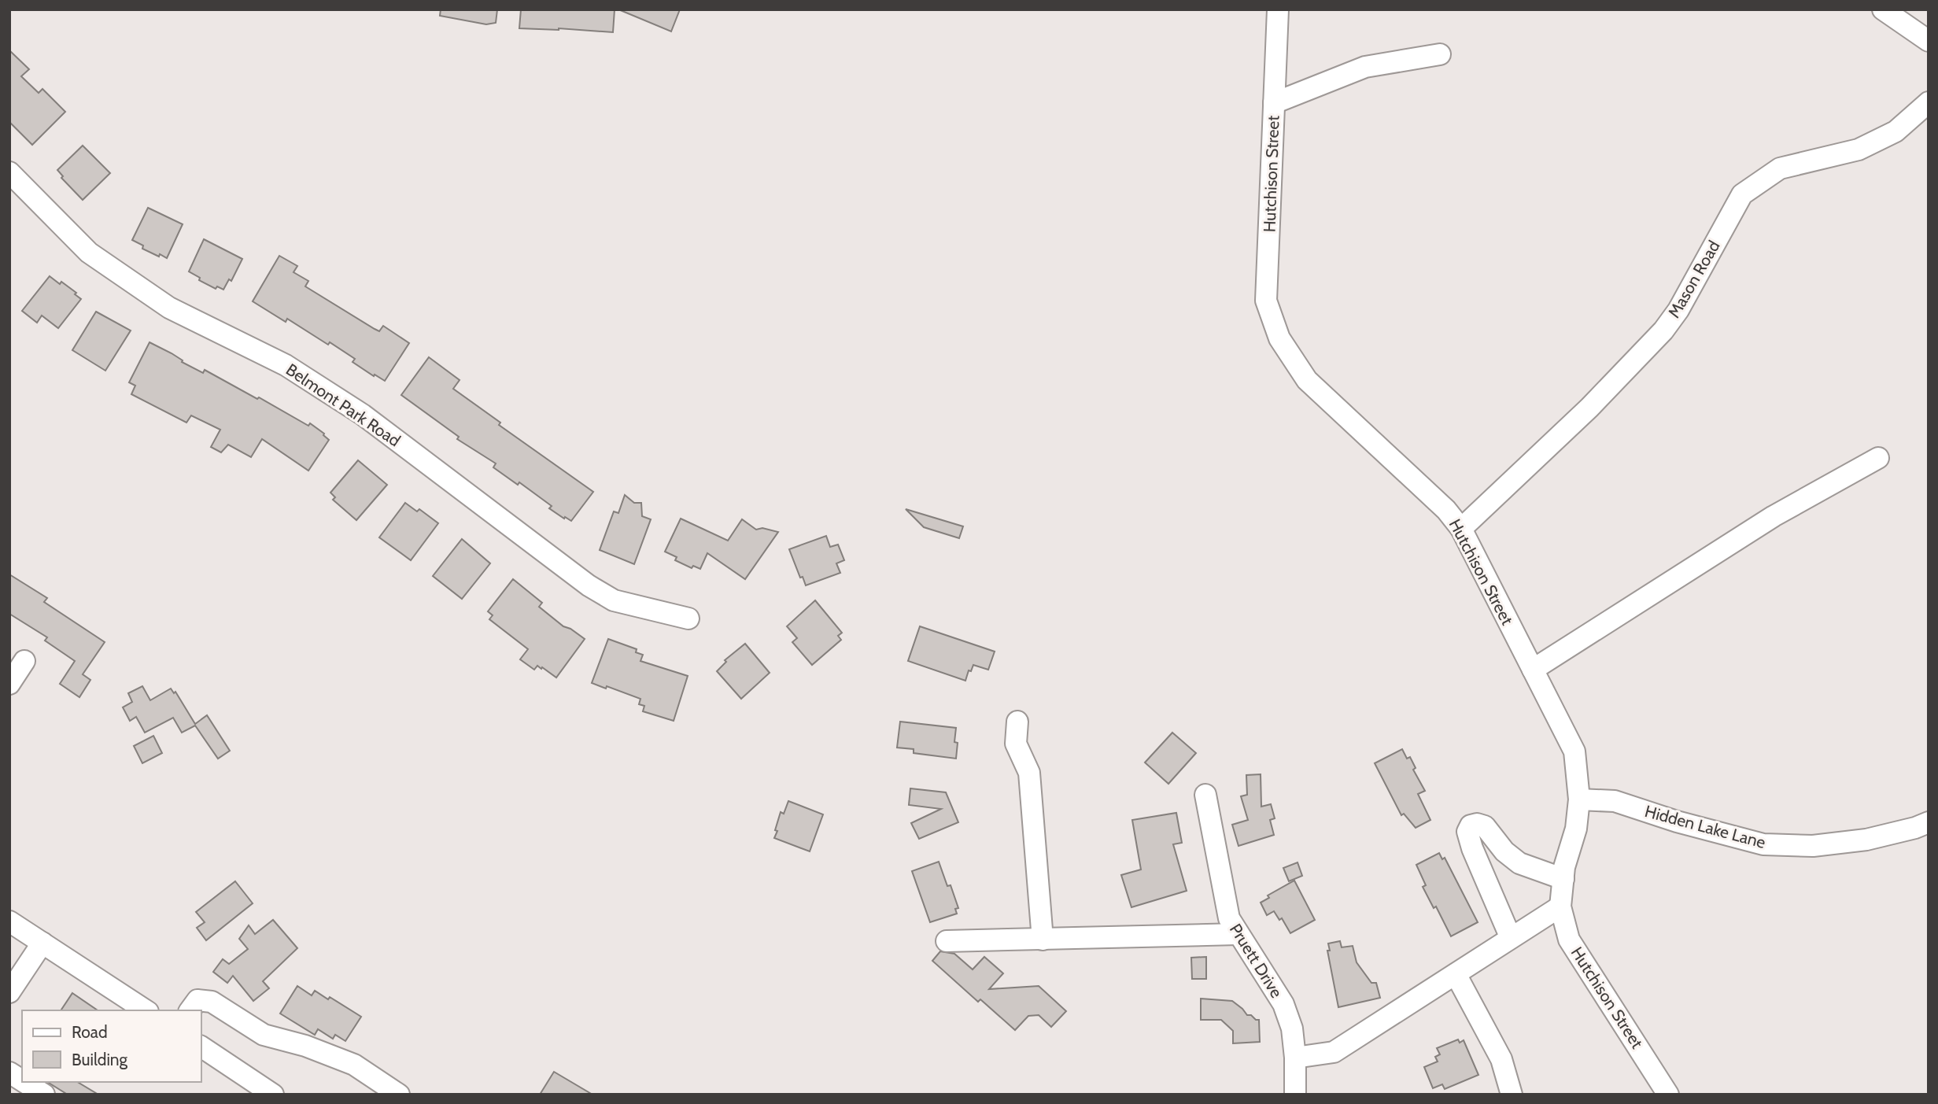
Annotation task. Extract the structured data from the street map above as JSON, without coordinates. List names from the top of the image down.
{
  "streets": {
    "street": [
      "Hutchison Street",
      "Mason Road",
      "Belmont Park Road",
      "Hidden Lake Lane",
      "Pruett Drive"
    ]
  },
  "crossings": [
    ["Hutchison Street", "Mason Road"],
    ["Hutchison Street", "Hidden Lake Lane"]
  ],
  "legend": ["Road", "Building"]
}
